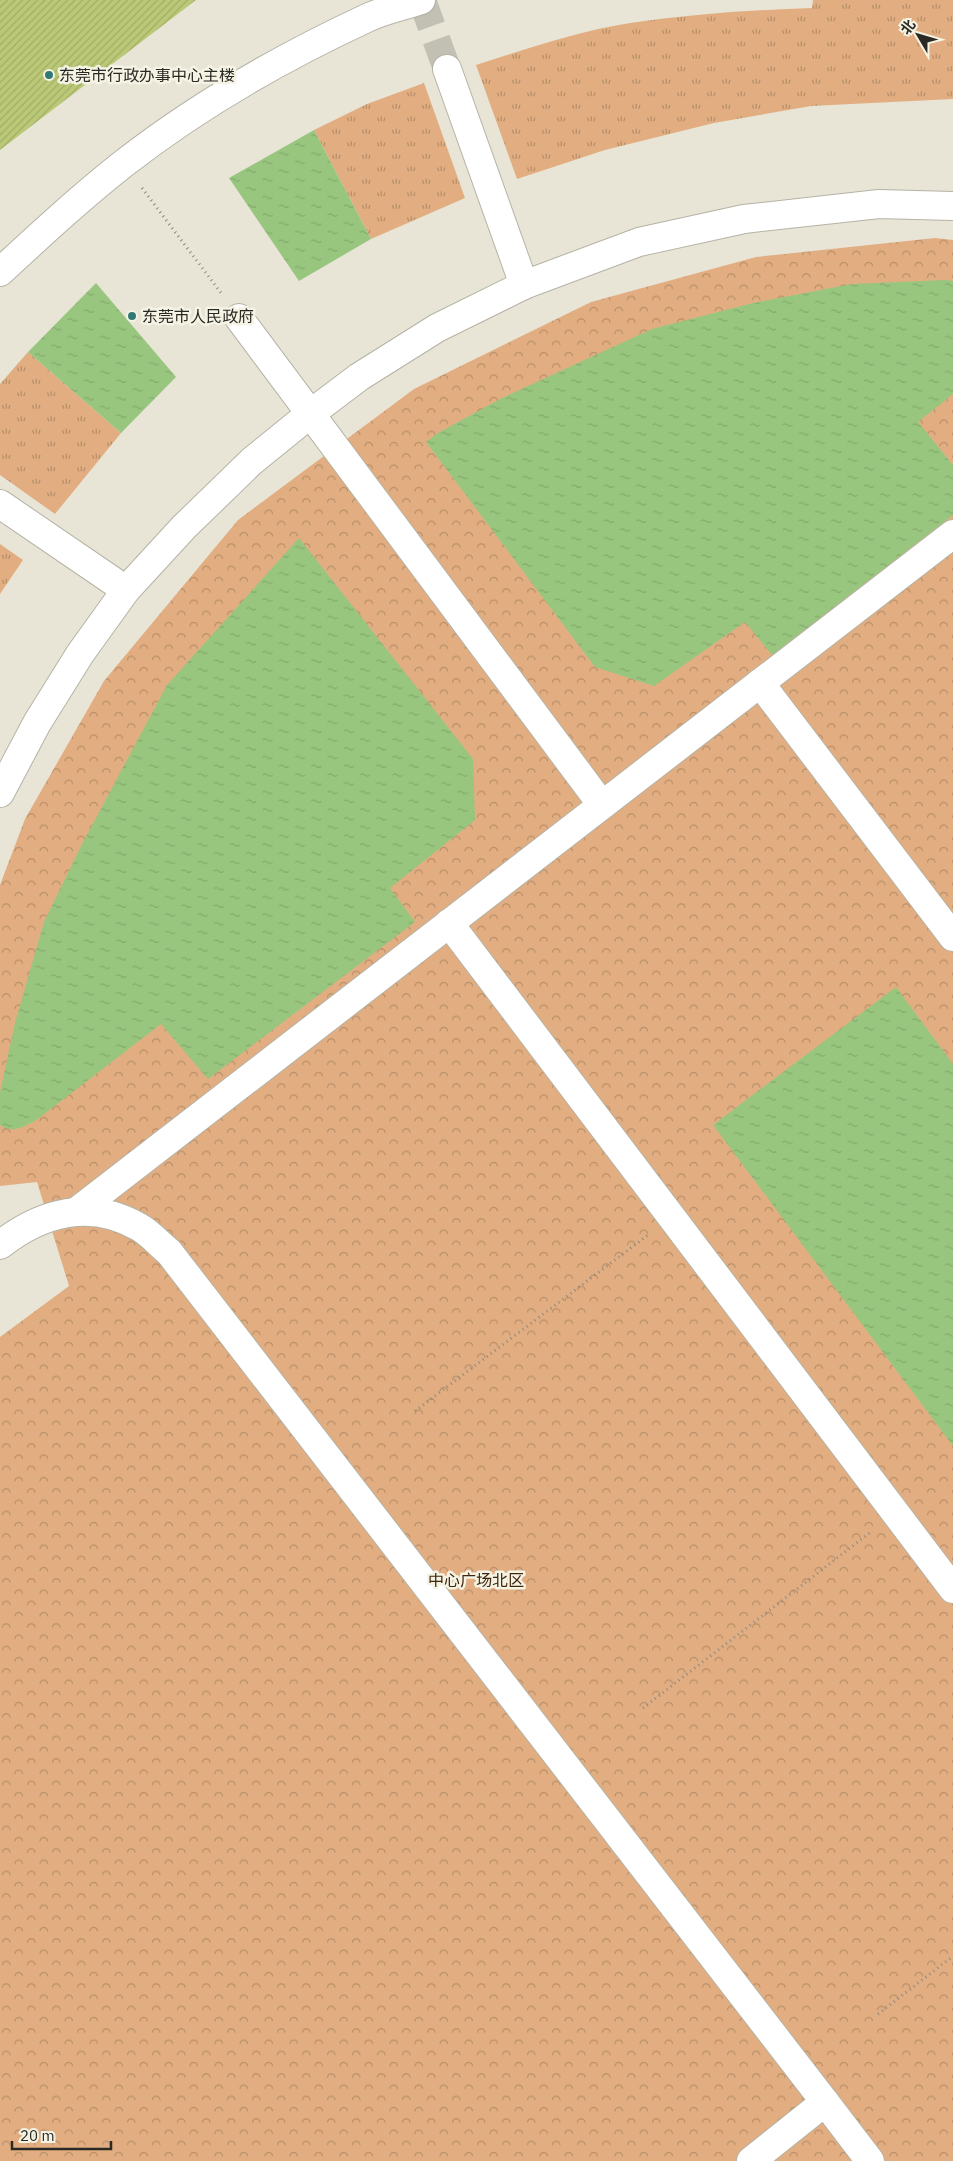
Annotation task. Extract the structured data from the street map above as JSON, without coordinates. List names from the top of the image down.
{
  "parks": ["中心广场北区"],
  "places": ["东莞市行政办事中心主楼", "东莞市人民政府"],
  "scale_bar": "20 m",
  "north": "top left"
}
